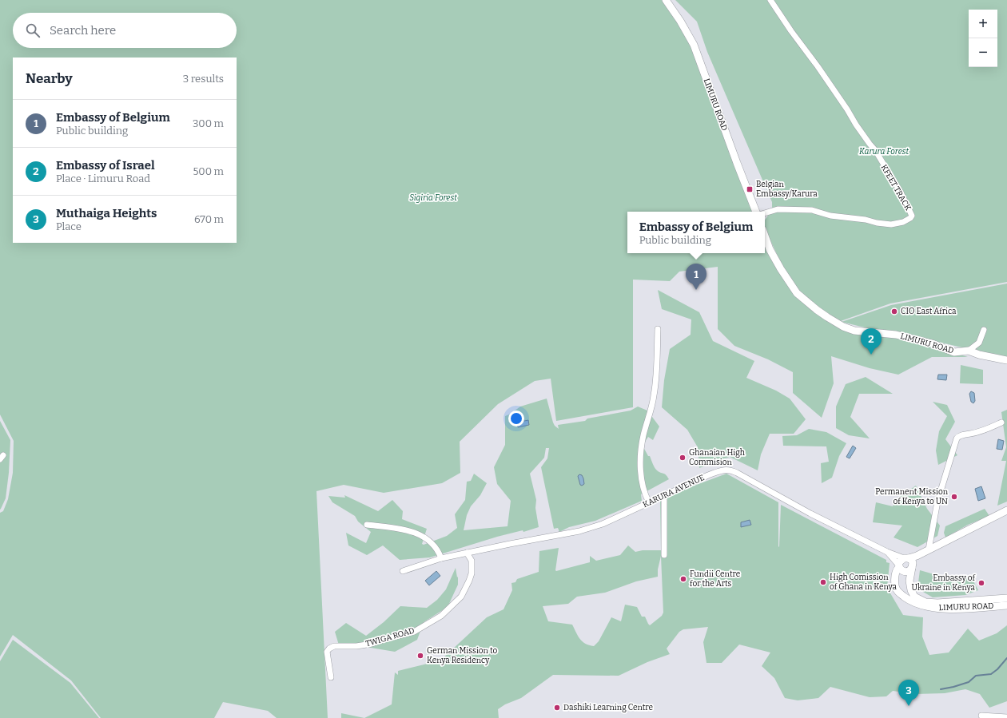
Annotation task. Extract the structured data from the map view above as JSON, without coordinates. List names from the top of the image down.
{
  "streets": {
    "main road": ["LIMURU ROAD"],
    "street": ["KFEET TRACK", "KARURA AVENUE", "TWIGA ROAD"]
  },
  "crossings": [
    ["LIMURU ROAD", "KARURA AVENUE"],
    ["KARURA AVENUE", "TWIGA ROAD"]
  ],
  "parks": ["Karura Forest", "Sigiria Forest"],
  "places": {
    "transit": ["Belgian Embassy/Karura"],
    "other": [
      "CIO East Africa",
      "Ghanaian High Commision",
      "Permanent Mission of Kenya to UN",
      "Fundii Centre for the Arts",
      "High Comission of Ghana in Kenya",
      "Embassy of Ukraine in Kenya",
      "German Mission to Kenya Residency",
      "Dashiki Learning Centre"
    ]
  },
  "page": {
    "map_buttons": ["+", "−"],
    "search": "Search here",
    "heading": ["Nearby", "3 results"],
    "list": [
      {
        "mark": "1",
        "name": "Embassy of Belgium",
        "note": "Public building",
        "value": "300 m"
      },
      {
        "mark": "2",
        "name": "Embassy of Israel",
        "note": "Place · Limuru Road",
        "value": "500 m"
      },
      {
        "mark": "3",
        "name": "Muthaiga Heights",
        "note": "Place",
        "value": "670 m"
      }
    ],
    "popup": ["Embassy of Belgium", "Public building"],
    "pins": ["1", "2", "3"]
  }
}
